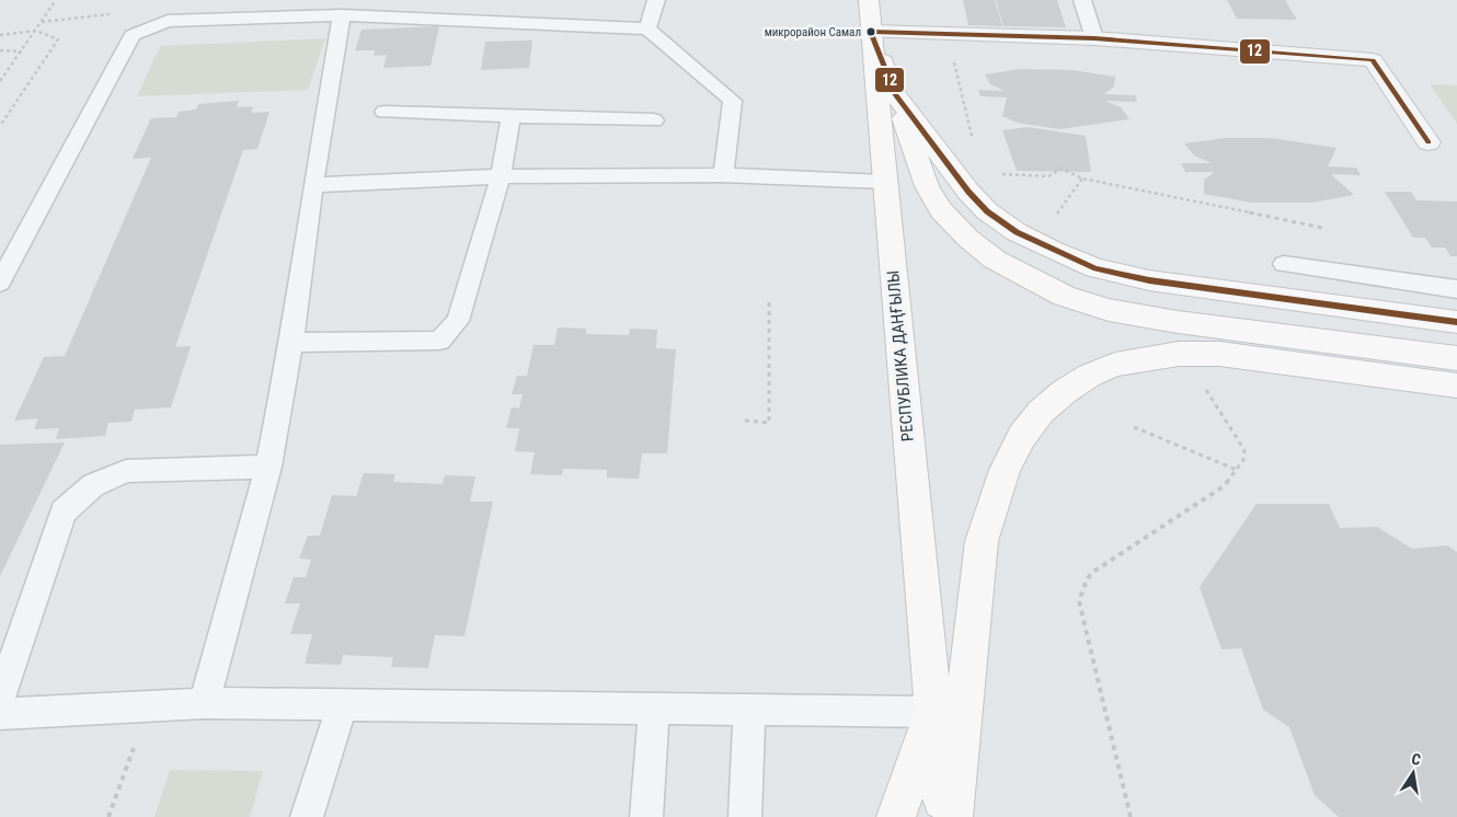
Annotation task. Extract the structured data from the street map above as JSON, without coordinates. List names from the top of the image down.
{
  "streets": {
    "main road": ["РЕСПУБЛИКА ДАҢҒЫЛЫ"]
  },
  "places": ["микрорайон Самал"],
  "lines": ["transit line 12"],
  "north": "top"
}
